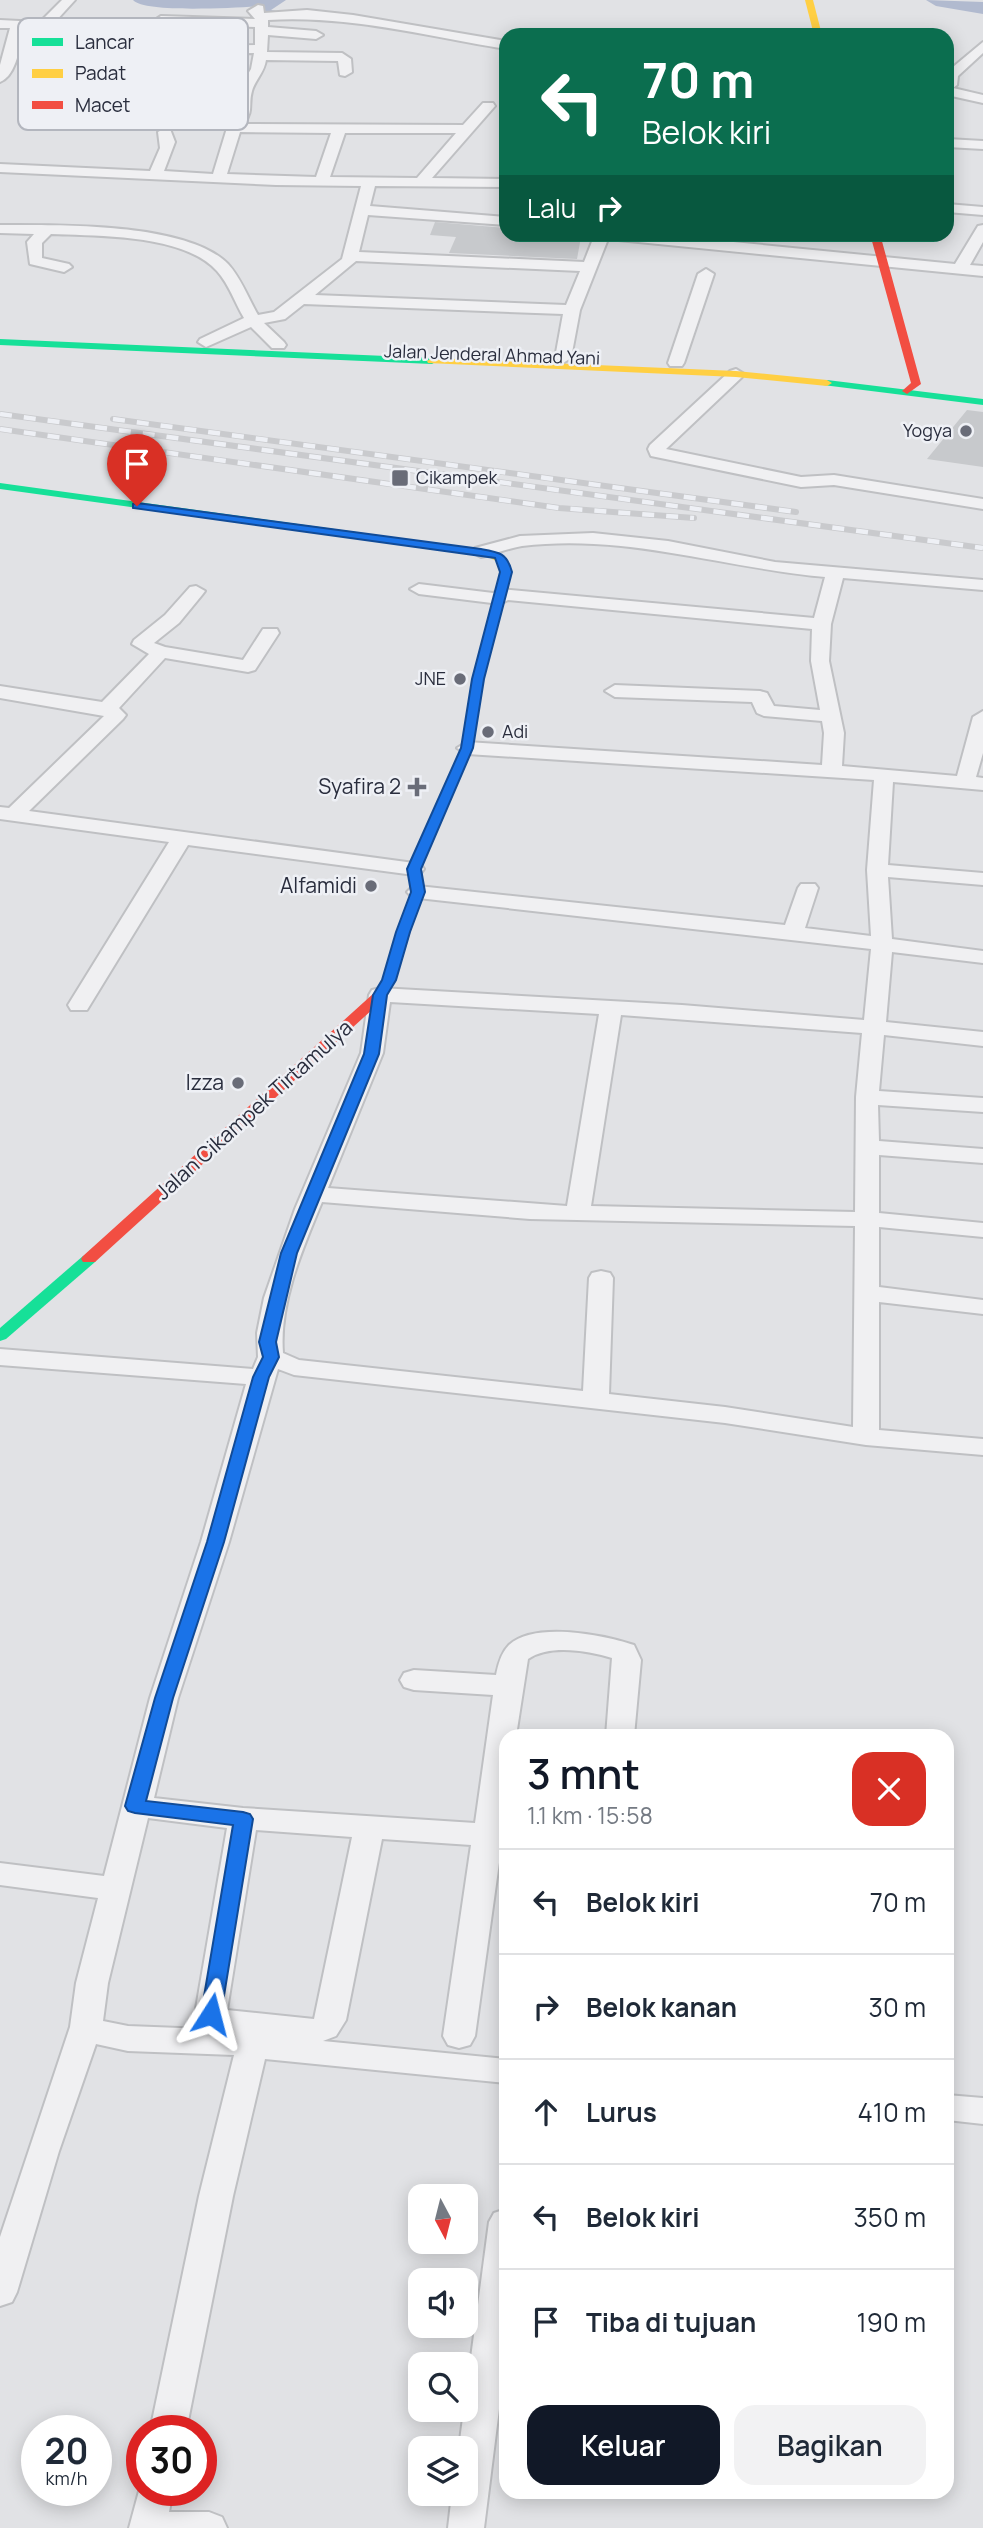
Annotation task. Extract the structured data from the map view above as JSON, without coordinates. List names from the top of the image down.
{
  "streets": {
    "main road": ["Jalan Jenderal Ahmad Yani", "Jalan Cikampek Tirtamulya"]
  },
  "places": {
    "other": [
      "Yogya",
      "JNE",
      "Adi",
      "Alfamidi",
      "Izza"
    ],
    "transit": ["Cikampek"],
    "health": ["Syafira 2"]
  },
  "legend": ["Lancar", "Padat", "Macet"],
  "north": "bottom",
  "page": {
    "turn": ["70 m", "Belok kiri"],
    "then": "Lalu",
    "heading": ["3 mnt", "1.1 km · 15:58"],
    "list": [
      {
        "name": "Belok kiri",
        "value": "70 m"
      },
      {
        "name": "Belok kanan",
        "value": "30 m"
      },
      {
        "name": "Lurus",
        "value": "410 m"
      },
      {
        "name": "Belok kiri",
        "value": "350 m"
      },
      {
        "name": "Tiba di tujuan",
        "value": "190 m"
      }
    ],
    "buttons": ["Keluar", "Bagikan"],
    "speed": "20 km/h",
    "limit": "30"
  }
}
